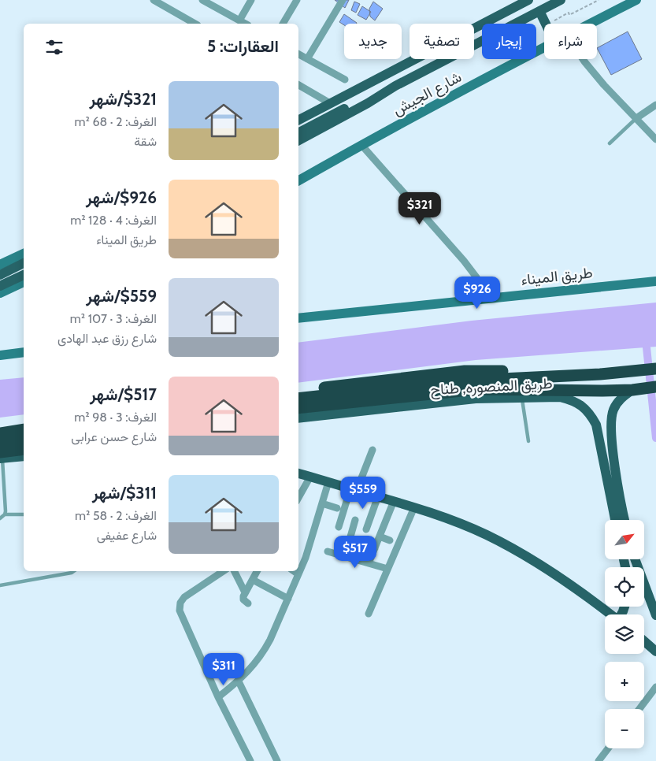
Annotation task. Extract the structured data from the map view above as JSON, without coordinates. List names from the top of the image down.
{
  "streets": {
    "main road": ["شارع الجيش", "طريق المنصوره, طناح"],
    "street": ["طريق الميناء"]
  },
  "north": "top right",
  "page": {
    "chip": [
      "شراء",
      "إيجار",
      "تصفية",
      "جديد"
    ],
    "heading": "العقارات: 5",
    "list": [
      {
        "name": "$321/شهر",
        "note": "الغرف: 2 · 68 m² · شقة"
      },
      {
        "name": "$926/شهر",
        "note": "الغرف: 4 · 128 m² · طريق الميناء"
      },
      {
        "name": "$559/شهر",
        "note": "الغرف: 3 · 107 m² · شارع رزق عبد الهادى"
      },
      {
        "name": "$517/شهر",
        "note": "الغرف: 3 · 98 m² · شارع حسن عرابى"
      },
      {
        "name": "$311/شهر",
        "note": "الغرف: 2 · 58 m² · شارع عفيفى"
      }
    ],
    "price": [
      "$321",
      "$926",
      "$559",
      "$517",
      "$311"
    ],
    "map_buttons": ["+", "−"]
  }
}
